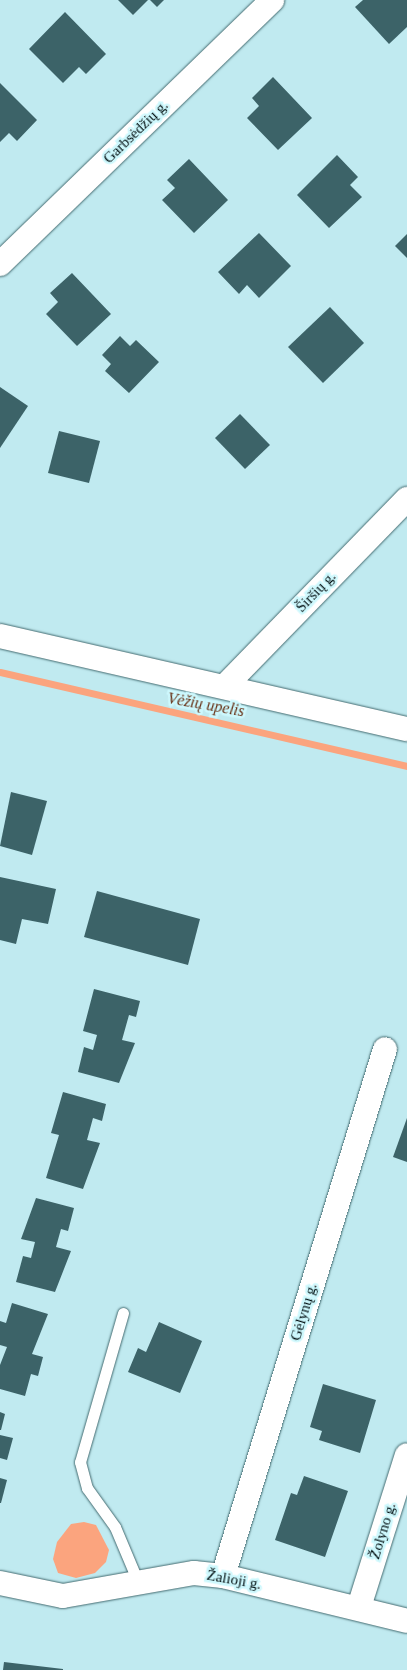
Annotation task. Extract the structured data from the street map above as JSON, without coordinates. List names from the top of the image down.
{
  "streets": {
    "street": [
      "Garbsėdžių g.",
      "Širšių g.",
      "Gėlynų g.",
      "Žolyno g.",
      "Žalioji g."
    ]
  },
  "crossings": [
    ["Gėlynų g.", "Žalioji g."],
    ["Žolyno g.", "Žalioji g."]
  ],
  "water": ["Vėžių upelis"]
}
